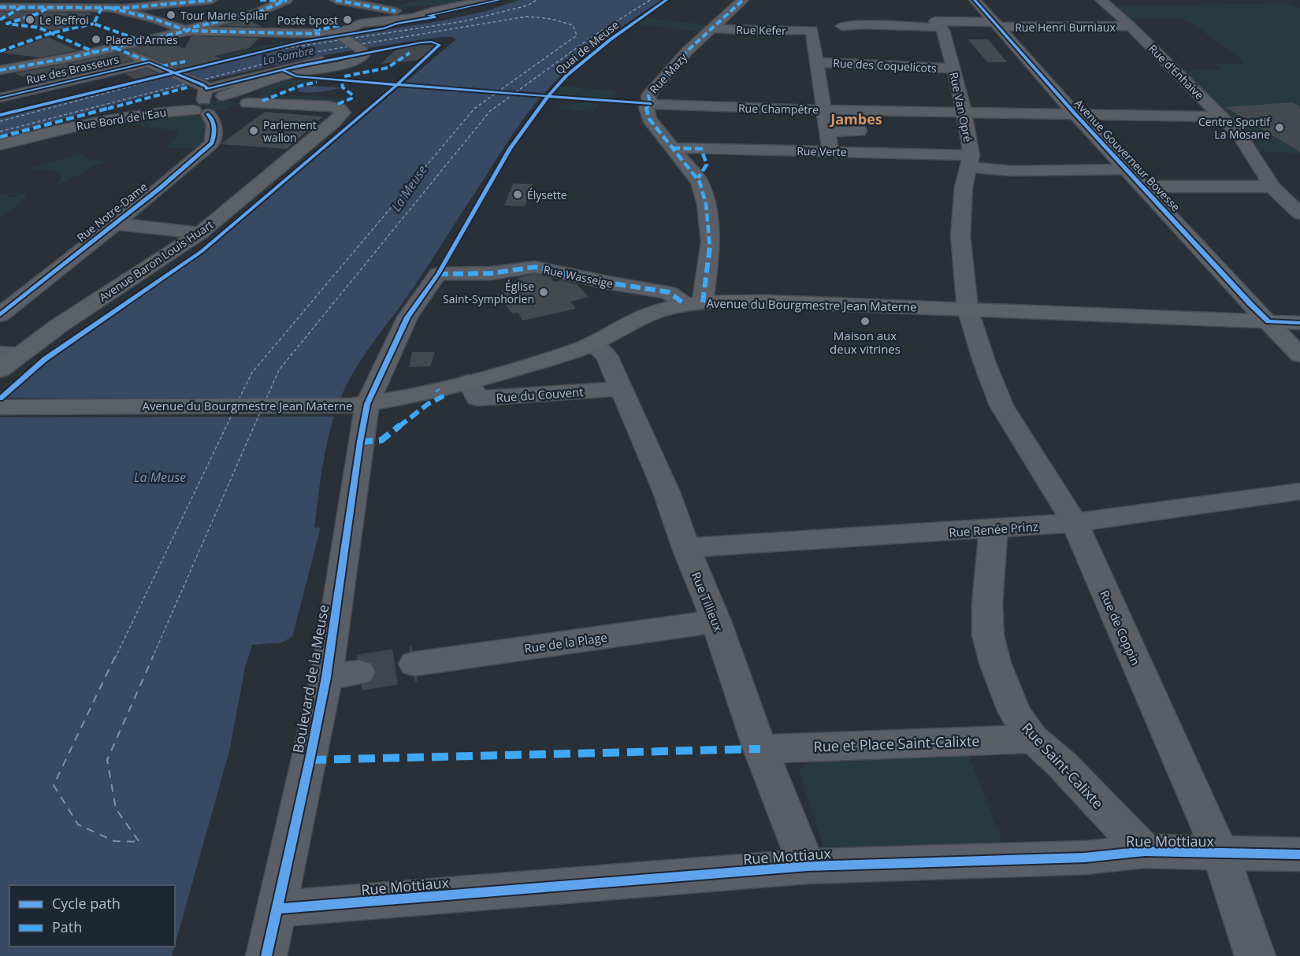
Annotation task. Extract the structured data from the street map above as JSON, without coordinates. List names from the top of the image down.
{
  "streets": {
    "main road": [
      "Rue Bord de l'Eau",
      "Avenue Gouverneur Bovesse",
      "Avenue Baron Louis Huart",
      "Avenue du Bourgmestre Jean Materne"
    ],
    "street": [
      "Rue Henri Burniaux",
      "Rue Kefer",
      "Rue des Coquelicots",
      "Rue des Brasseurs",
      "Rue d'Enhaive",
      "Rue Mazy",
      "Rue Van Opré",
      "Rue Champêtre",
      "Rue Verte",
      "Rue Notre-Dame",
      "Rue Wasseige",
      "Rue du Couvent",
      "Rue Renée Prinz",
      "Rue Tillieux",
      "Rue de Coppin",
      "Rue de la Plage",
      "Boulevard de la Meuse",
      "Rue et Place Saint-Calixte",
      "Rue Saint-Calixte",
      "Rue Mottiaux"
    ],
    "cycle path": ["Quai de Meuse"]
  },
  "crossings": [
    ["Rue Henri Burniaux", "Rue d'Enhaive"],
    ["Rue Henri Burniaux", "Rue Van Opré"],
    ["Rue Henri Burniaux", "Avenue Gouverneur Bovesse"],
    ["Rue Kefer", "Rue des Coquelicots"],
    ["Rue Kefer", "Rue Mazy"],
    ["Rue des Coquelicots", "Rue Van Opré"],
    ["Rue d'Enhaive", "Rue Champêtre"],
    ["Rue Mazy", "Rue Champêtre"],
    ["Rue Mazy", "Rue Verte"],
    ["Rue Mazy", "Rue Wasseige"],
    ["Rue Mazy", "Avenue du Bourgmestre Jean Materne"],
    ["Rue Van Opré", "Rue Champêtre"],
    ["Rue Van Opré", "Rue Verte"],
    ["Rue Van Opré", "Avenue du Bourgmestre Jean Materne"],
    ["Rue Van Opré", "Rue de Coppin"],
    ["Rue Champêtre", "Avenue Gouverneur Bovesse"],
    ["Rue Bord de l'Eau", "Rue Notre-Dame"],
    ["Rue Verte", "Avenue Gouverneur Bovesse"],
    ["Avenue Gouverneur Bovesse", "Avenue du Bourgmestre Jean Materne"],
    ["Rue Wasseige", "Avenue du Bourgmestre Jean Materne"],
    ["Rue Wasseige", "Boulevard de la Meuse"],
    ["Avenue du Bourgmestre Jean Materne", "Rue du Couvent"],
    ["Avenue du Bourgmestre Jean Materne", "Rue Tillieux"],
    ["Avenue du Bourgmestre Jean Materne", "Rue de Coppin"],
    ["Avenue du Bourgmestre Jean Materne", "Boulevard de la Meuse"],
    ["Rue du Couvent", "Rue Tillieux"],
    ["Rue Renée Prinz", "Rue Tillieux"],
    ["Rue Renée Prinz", "Rue de Coppin"],
    ["Rue Renée Prinz", "Rue Saint-Calixte"],
    ["Rue Tillieux", "Rue de la Plage"],
    ["Rue Tillieux", "Rue et Place Saint-Calixte"],
    ["Rue Tillieux", "Rue Mottiaux"],
    ["Rue de Coppin", "Rue Mottiaux"],
    ["Boulevard de la Meuse", "Rue Mottiaux"],
    ["Rue et Place Saint-Calixte", "Rue Saint-Calixte"],
    ["Rue Saint-Calixte", "Rue Mottiaux"]
  ],
  "districts": ["Jambes"],
  "water": ["La Sambre", "La Meuse"],
  "places": [
    "Tour Marie Spilar",
    "Le Beffroi",
    "Poste bpost",
    "Place d'Armes",
    "Centre Sportif La Mosane",
    "Parlement wallon",
    "Élysette",
    "Église Saint-Symphorien",
    "Maison aux deux vitrines"
  ],
  "legend": ["Cycle path", "Path"]
}
